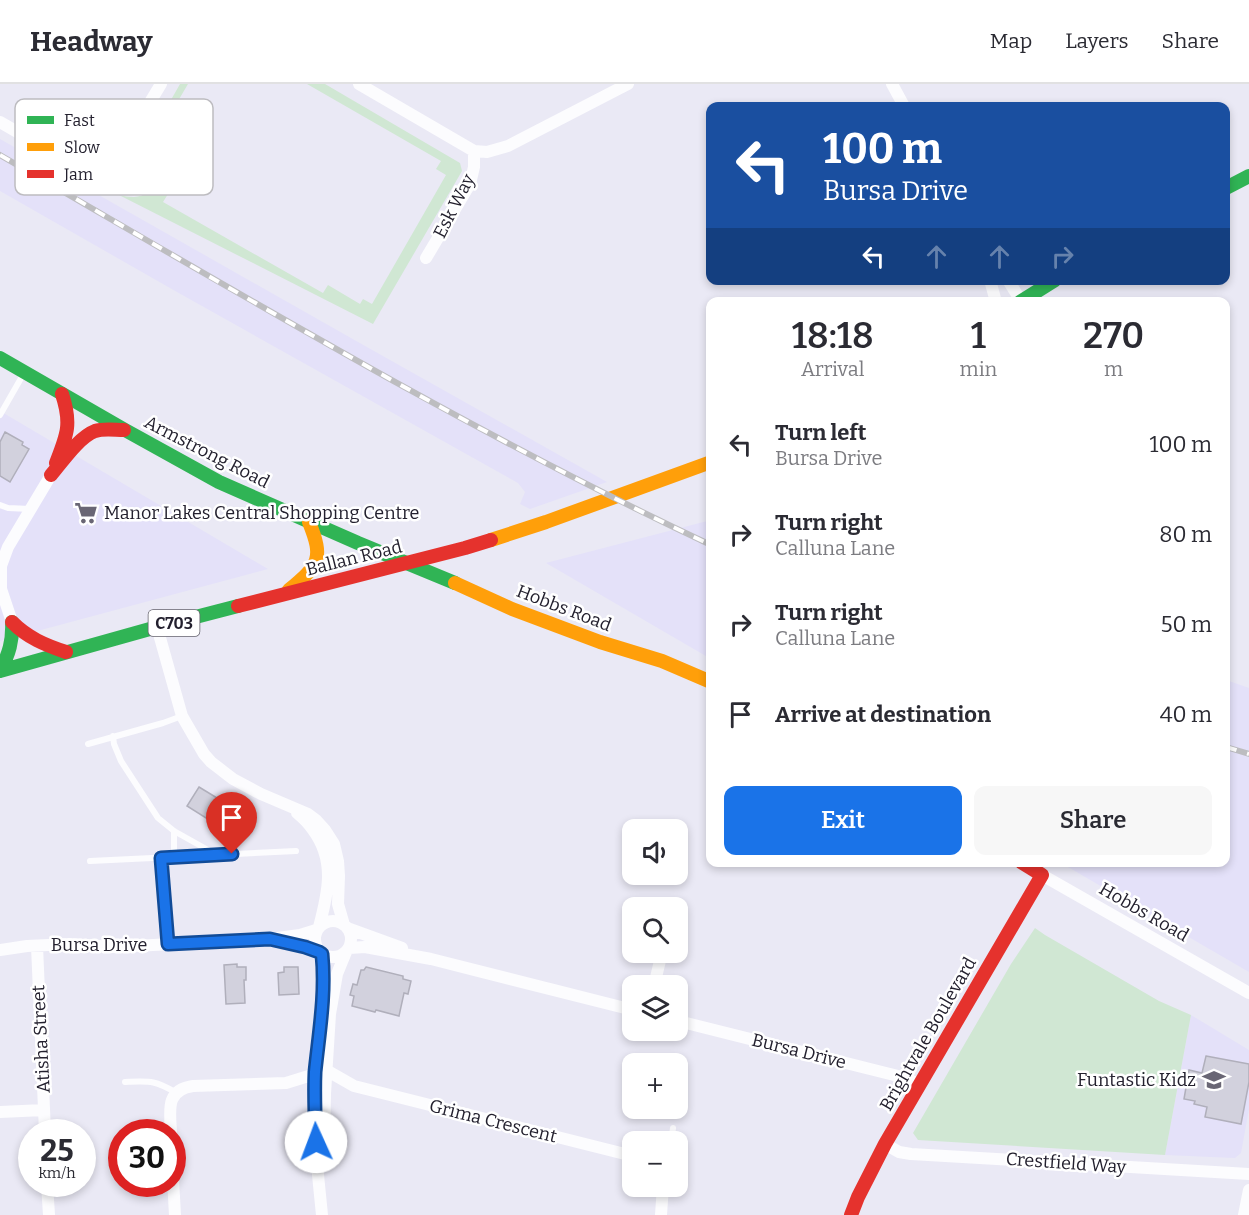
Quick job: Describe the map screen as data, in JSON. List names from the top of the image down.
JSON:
{
  "streets": {
    "street": [
      "Esk Way",
      "Armstrong Road",
      "Ballan Road",
      "Hobbs Road",
      "C703",
      "Bursa Drive",
      "Brightvale Boulevard",
      "Atisha Street",
      "Grima Crescent",
      "Crestfield Way"
    ]
  },
  "crossings": [
    ["Armstrong Road", "Ballan Road"],
    ["Armstrong Road", "Hobbs Road"],
    ["Ballan Road", "Hobbs Road"],
    ["Hobbs Road", "Brightvale Boulevard"],
    ["Bursa Drive", "Brightvale Boulevard"],
    ["Bursa Drive", "Atisha Street"],
    ["Brightvale Boulevard", "Crestfield Way"]
  ],
  "places": {
    "supermarket": ["Manor Lakes Central Shopping Centre"],
    "school or university": ["Funtastic Kidz"]
  },
  "legend": ["Fast", "Slow", "Jam"],
  "page": {
    "header": "Headway",
    "nav": ["Map", "Layers", "Share"],
    "turn": ["100 m", "Bursa Drive"],
    "eta": [
      "18:18",
      "Arrival",
      "1",
      "min",
      "270",
      "m"
    ],
    "list": [
      {
        "name": "Turn left",
        "note": "Bursa Drive",
        "value": "100 m"
      },
      {
        "name": "Turn right",
        "note": "Calluna Lane",
        "value": "80 m"
      },
      {
        "name": "Turn right",
        "note": "Calluna Lane",
        "value": "50 m"
      },
      {
        "name": "Arrive at destination",
        "value": "40 m"
      }
    ],
    "buttons": ["Exit", "Share"],
    "map_buttons": ["+", "−"],
    "speed": "25 km/h",
    "limit": "30"
  }
}
